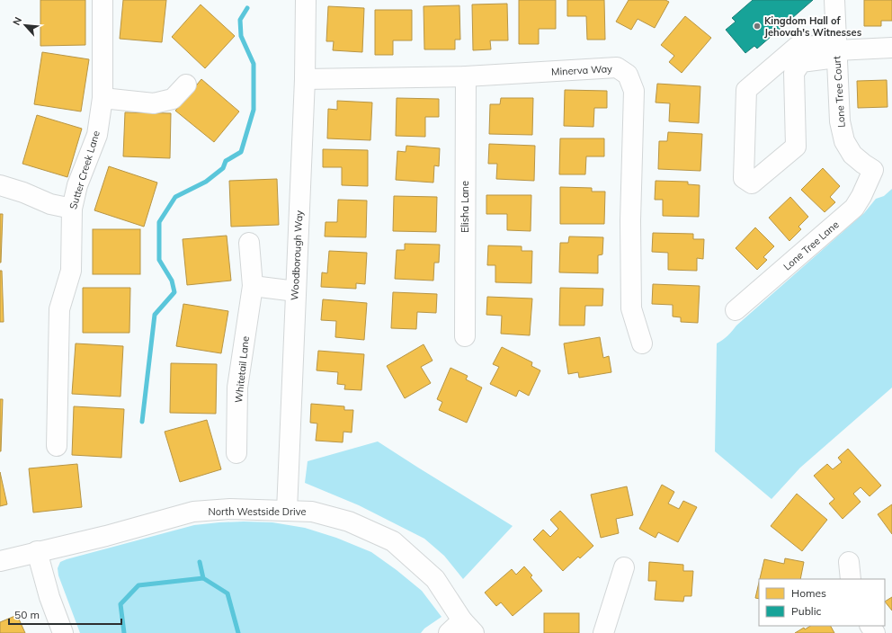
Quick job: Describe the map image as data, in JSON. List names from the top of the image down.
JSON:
{
  "streets": {
    "street": [
      "Minerva Way",
      "Lone Tree Court",
      "Sutter Creek Lane",
      "Elisha Lane",
      "Lone Tree Lane",
      "Woodborough Way",
      "Whitetail Lane",
      "North Westside Drive"
    ]
  },
  "crossings": [
    ["Minerva Way", "Elisha Lane"],
    ["Minerva Way", "Woodborough Way"],
    ["Lone Tree Court", "Lone Tree Lane"],
    ["Woodborough Way", "North Westside Drive"]
  ],
  "places": ["Kingdom Hall of Jehovah's Witnesses"],
  "legend": ["Homes", "Public"],
  "scale_bar": "50 m",
  "north": "top left"
}
